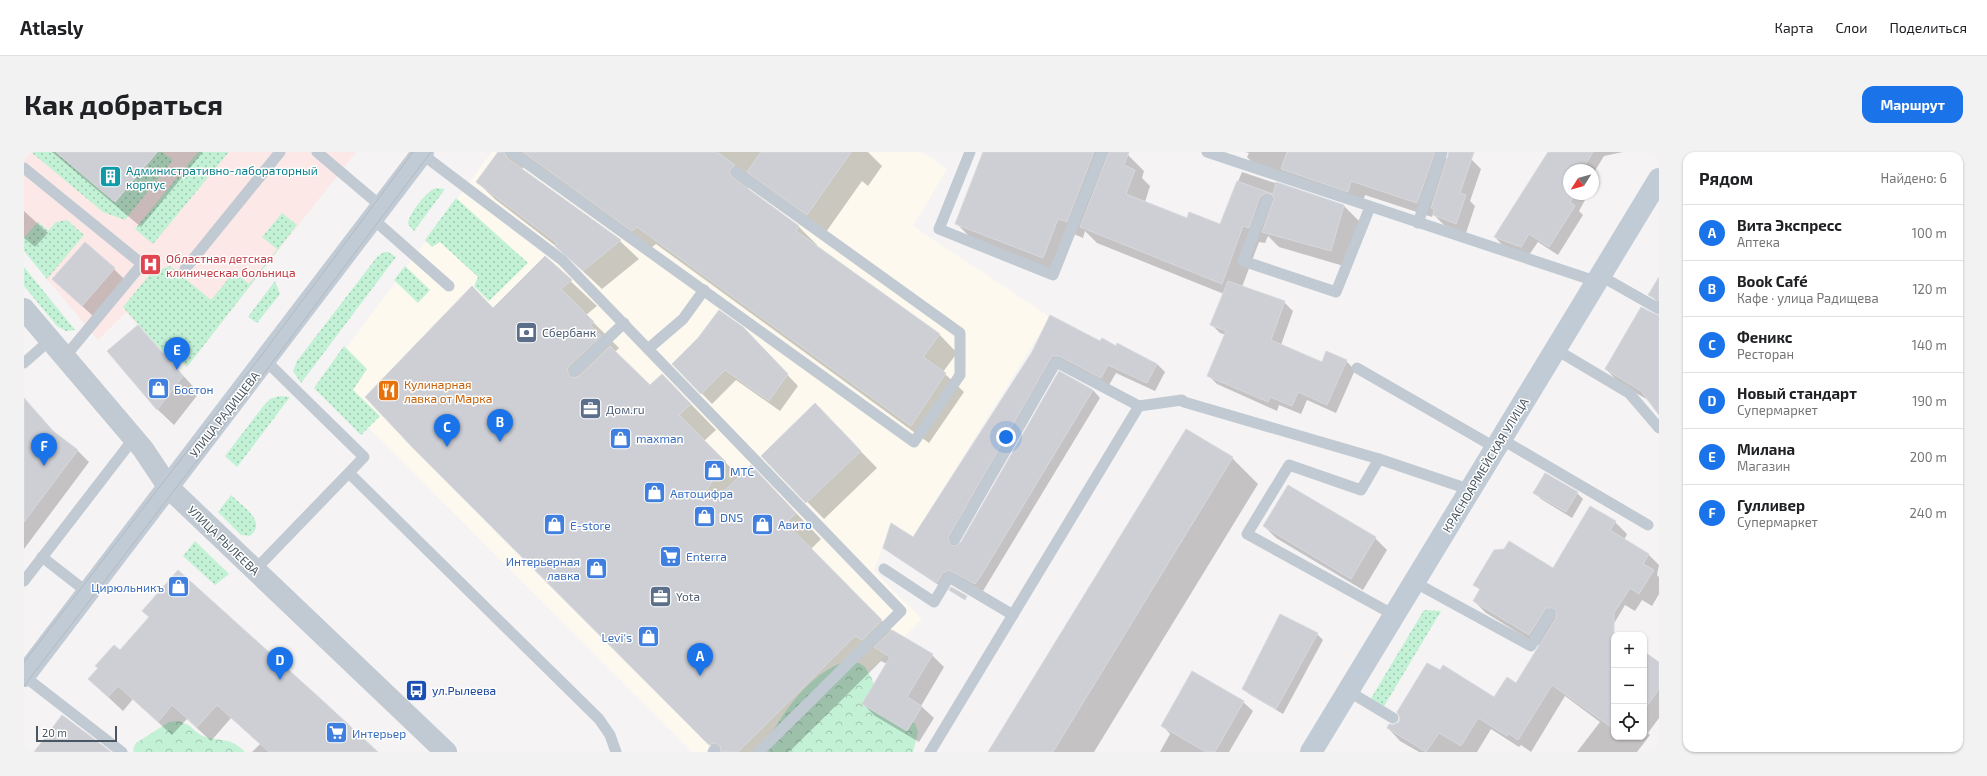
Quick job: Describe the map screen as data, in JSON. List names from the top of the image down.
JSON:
{
  "streets": {
    "main road": ["УЛИЦА РАДИЩЕВА", "КРАСНОАРМЕЙСКАЯ УЛИЦА"],
    "street": ["УЛИЦА РЫЛЕЕВА"]
  },
  "crossings": [
    ["УЛИЦА РАДИЩЕВА", "УЛИЦА РЫЛЕЕВА"]
  ],
  "places": {
    "building": ["Административно-лабораторный корпус"],
    "hospital": ["Областная детская клиническая больница"],
    "bank": ["Сбербанк"],
    "shop": [
      "Бостон",
      "maxman",
      "МТС",
      "Автоцифра",
      "DNS",
      "Авито",
      "E-store",
      "Интерьерная лавка",
      "Цирюльникъ",
      "Levi's"
    ],
    "restaurant": ["Кулинарная лавка от Марка"],
    "office": ["Дом.ru", "Yota"],
    "supermarket": ["Enterra", "Интерьер"],
    "bus stop": ["ул.Рылеева"]
  },
  "scale_bar": "20 m",
  "north": "bottom left",
  "page": {
    "header": "Atlasly",
    "nav": ["Карта", "Слои", "Поделиться"],
    "buttons": "Маршрут",
    "title": "Как добраться",
    "heading": ["Рядом", "Найдено: 6"],
    "list": [
      {
        "mark": "A",
        "name": "Вита Экспресс",
        "note": "Аптека",
        "value": "100 m"
      },
      {
        "mark": "B",
        "name": "Book Café",
        "note": "Кафе · улица Радищева",
        "value": "120 m"
      },
      {
        "mark": "C",
        "name": "Феникс",
        "note": "Ресторан",
        "value": "140 m"
      },
      {
        "mark": "D",
        "name": "Новый стандарт",
        "note": "Супермаркет",
        "value": "190 m"
      },
      {
        "mark": "E",
        "name": "Милана",
        "note": "Магазин",
        "value": "200 m"
      },
      {
        "mark": "F",
        "name": "Гулливер",
        "note": "Супермаркет",
        "value": "240 m"
      }
    ],
    "pins": [
      "E",
      "B",
      "C",
      "F",
      "A",
      "D"
    ],
    "map_buttons": ["+", "−"],
    "scale": "20 m"
  }
}
